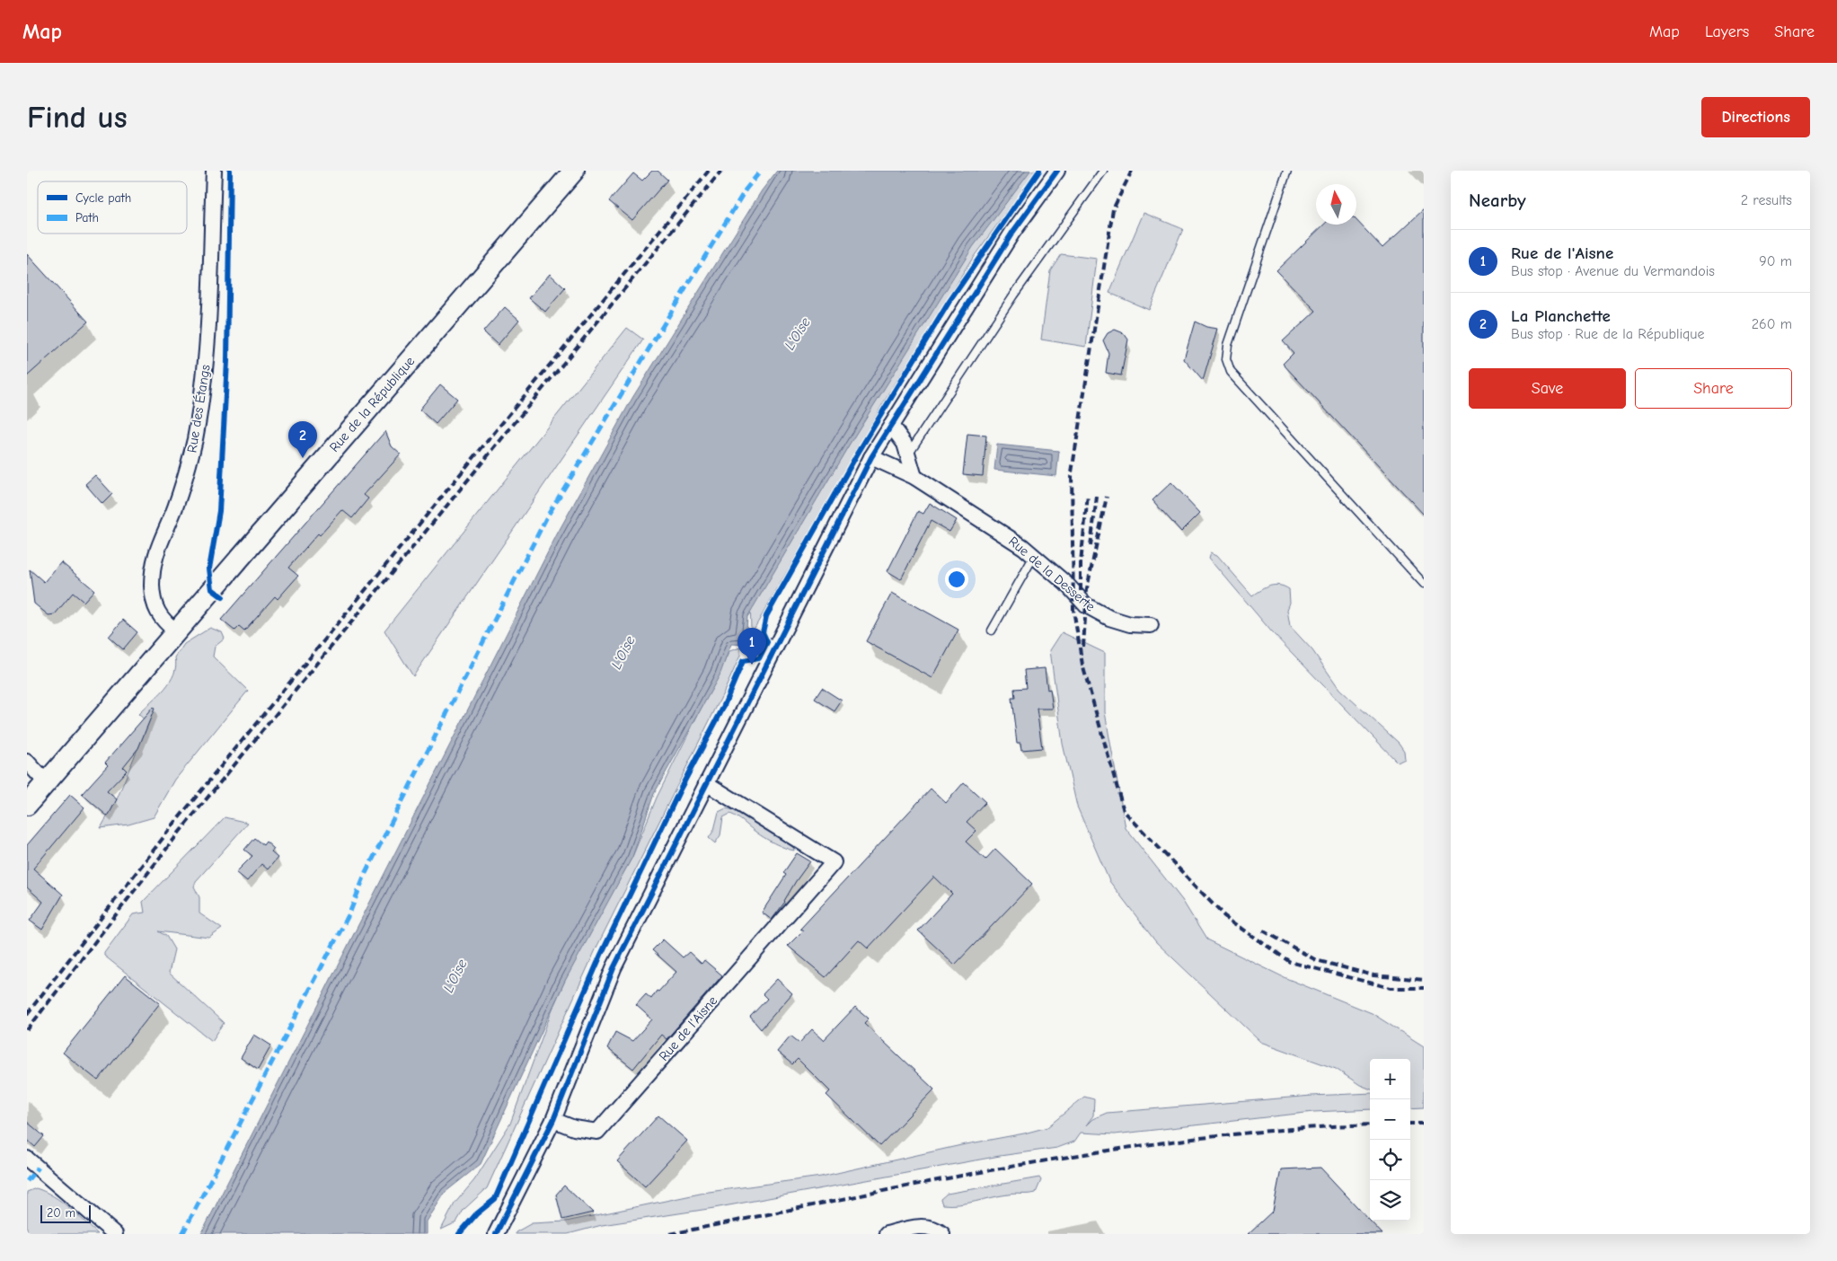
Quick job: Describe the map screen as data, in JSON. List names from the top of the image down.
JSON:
{
  "streets": {
    "main road": ["Rue de la République"],
    "street": ["Rue des Étangs", "Rue de la Desserte", "Rue de l'Aisne"]
  },
  "crossings": [
    ["Rue de la République", "Rue des Étangs"]
  ],
  "water": ["L'Oise"],
  "legend": ["Cycle path", "Path"],
  "scale_bar": "20 m",
  "north": "top",
  "page": {
    "header": "Map",
    "nav": ["Map", "Layers", "Share"],
    "buttons": [
      "Directions",
      ["Save", "Share"]
    ],
    "title": "Find us",
    "heading": ["Nearby", "2 results"],
    "list": [
      {
        "mark": "1",
        "name": "Rue de l'Aisne",
        "note": "Bus stop · Avenue du Vermandois",
        "value": "90 m"
      },
      {
        "mark": "2",
        "name": "La Planchette",
        "note": "Bus stop · Rue de la République",
        "value": "260 m"
      }
    ],
    "pins": ["2", "1"],
    "map_buttons": ["+", "−"],
    "scale": "20 m"
  }
}
